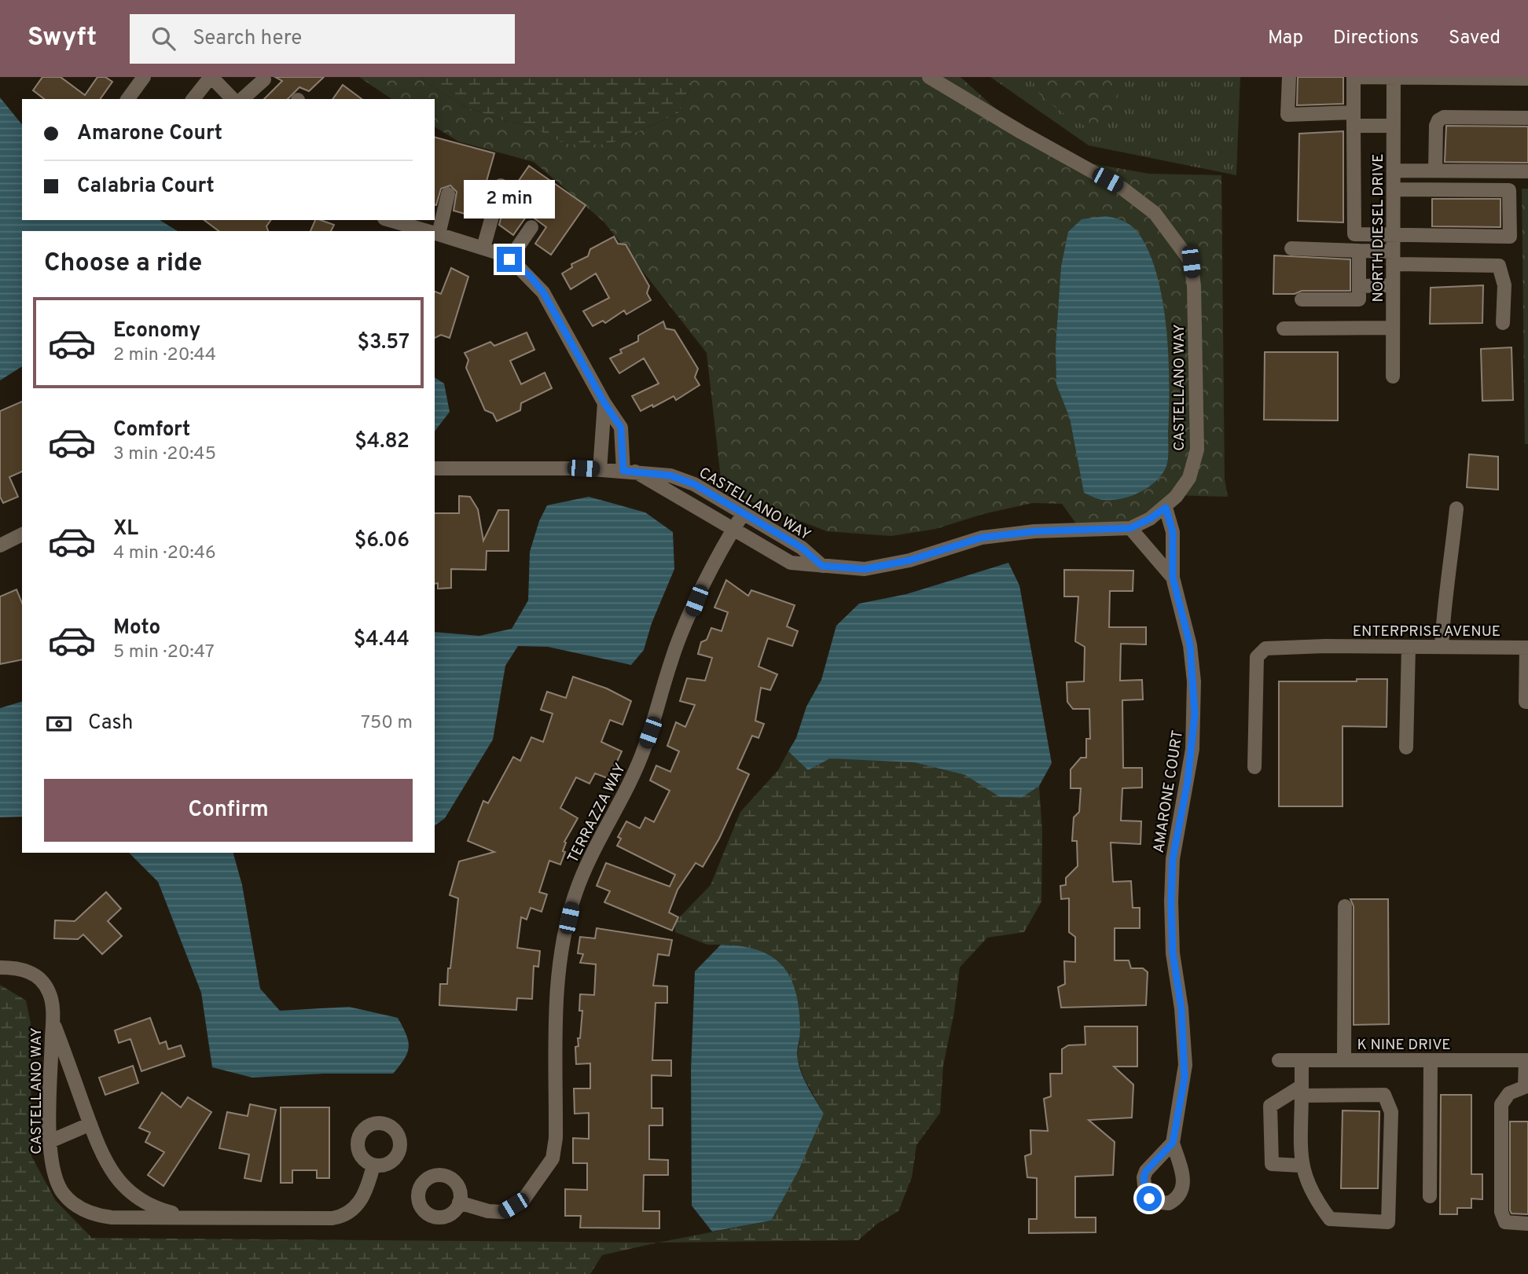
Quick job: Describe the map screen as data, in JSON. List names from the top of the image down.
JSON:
{
  "streets": {
    "street": [
      "NORTH DIESEL DRIVE",
      "CASTELLANO WAY",
      "ENTERPRISE AVENUE",
      "AMARONE COURT",
      "TERRAZZA WAY",
      "K NINE DRIVE"
    ]
  },
  "crossings": [
    ["CASTELLANO WAY", "TERRAZZA WAY"]
  ],
  "page": {
    "header": "Swyft",
    "search": "Search here",
    "nav": ["Map", "Directions", "Saved"],
    "banner": ["Amarone Court", "Calabria Court"],
    "bubble": "2 min",
    "heading": "Choose a ride",
    "list": [
      {
        "name": "Economy",
        "note": "2 min · 20:44",
        "value": "$3.57"
      },
      {
        "name": "Comfort",
        "note": "3 min · 20:45",
        "value": "$4.82"
      },
      {
        "name": "XL",
        "note": "4 min · 20:46",
        "value": "$6.06"
      },
      {
        "name": "Moto",
        "note": "5 min · 20:47",
        "value": "$4.44"
      }
    ],
    "pay": ["Cash", "750 m"],
    "buttons": "Confirm"
  }
}
